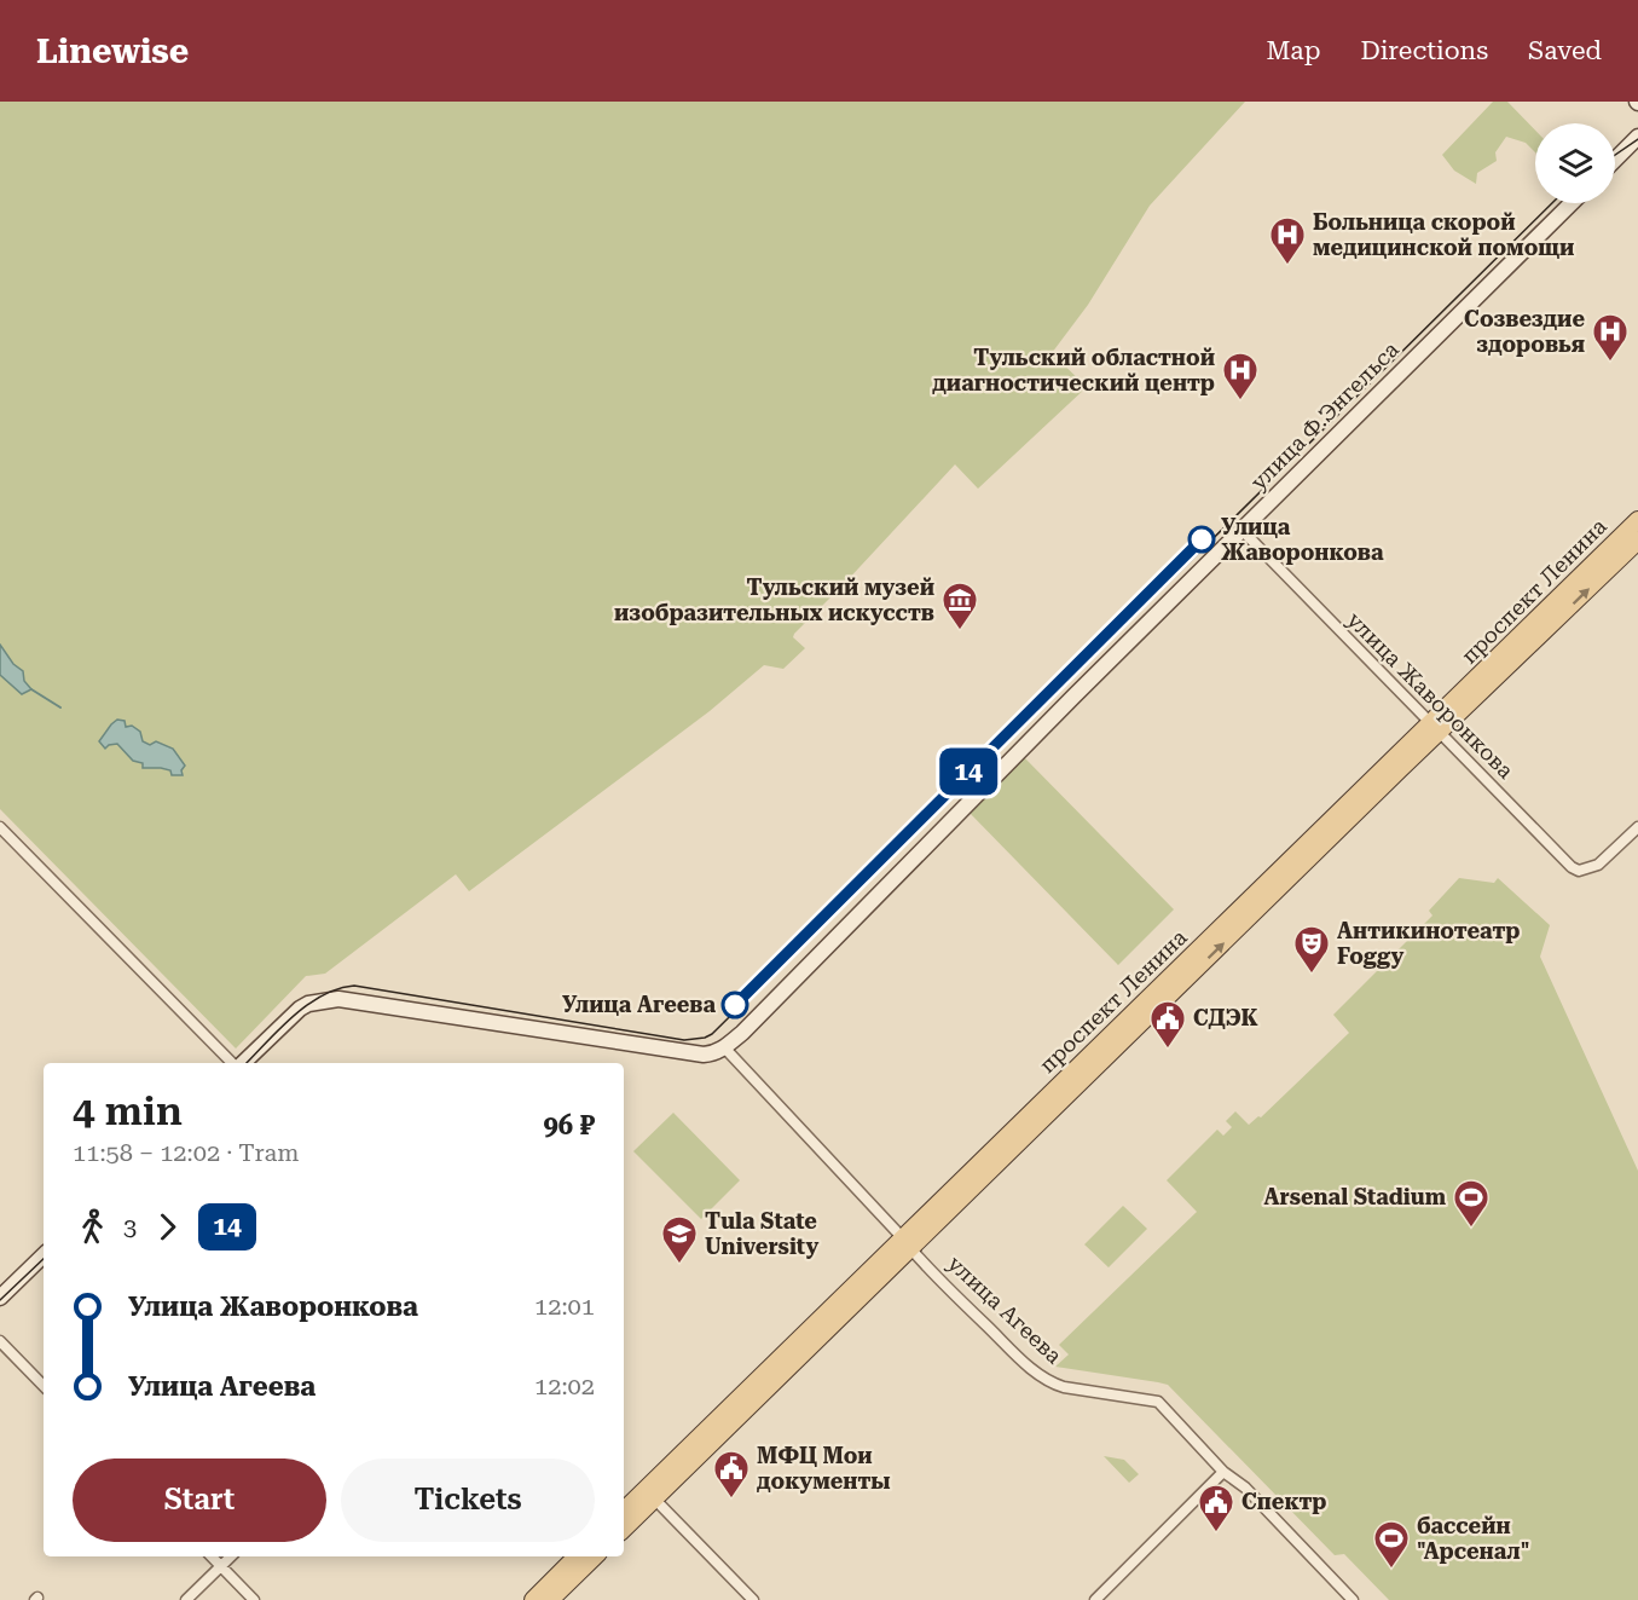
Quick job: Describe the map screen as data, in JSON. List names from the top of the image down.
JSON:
{
  "streets": {
    "main road": ["проспект Ленина"],
    "street": ["улица Ф.Энгельса", "улица Жаворонкова", "улица Агеева"]
  },
  "crossings": [
    ["улица Ф.Энгельса", "улица Жаворонкова"],
    ["улица Ф.Энгельса", "улица Агеева"],
    ["проспект Ленина", "улица Жаворонкова"],
    ["проспект Ленина", "улица Агеева"]
  ],
  "places": {
    "hospital": ["Больница скорой медицинской помощи", "Созвездие здоровья", "Тульский областной диагностический центр"],
    "other": ["Улица Жаворонкова", "Улица Агеева"],
    "museum": ["Тульский музей изобразительных искусств"],
    "theatre": ["Антикинотеатр Foggy"],
    "public building": ["СДЭК", "МФЦ Мои документы", "Спектр"],
    "sports": ["Arsenal Stadium", "бассейн \"Арсенал\""],
    "school or university": ["Tula State University"]
  },
  "lines": ["tram line 14"],
  "page": {
    "header": "Linewise",
    "nav": ["Map", "Directions", "Saved"],
    "on_map": "14",
    "heading": ["4 min", "11:58 – 12:02 · Tram", "96 ₽"],
    "legs": ["3", "14"],
    "list": [
      {
        "name": "Улица Жаворонкова",
        "value": "12:01"
      },
      {
        "name": "Улица Агеева",
        "value": "12:02"
      }
    ],
    "buttons": ["Start", "Tickets"]
  }
}
